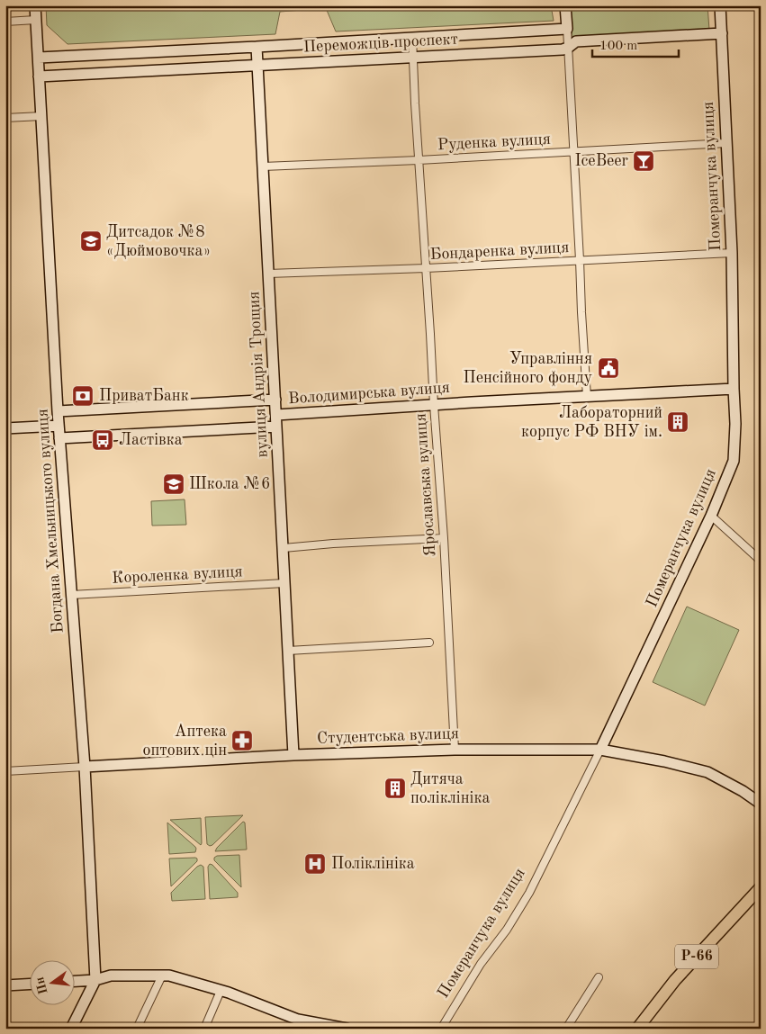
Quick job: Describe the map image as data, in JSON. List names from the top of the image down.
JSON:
{
  "streets": {
    "main road": ["Р-66"],
    "street": [
      "Переможців проспект",
      "Руденка вулиця",
      "Померанчука вулиця",
      "Бондаренка вулиця",
      "вулиця Андрія Трощия",
      "Володимирська вулиця",
      "Ярославська вулиця",
      "Богдана Хмельницького вулиця",
      "Короленка вулиця",
      "Студентська вулиця"
    ]
  },
  "crossings": [
    ["Переможців проспект", "Померанчука вулиця"],
    ["Переможців проспект", "вулиця Андрія Трощия"],
    ["Переможців проспект", "Ярославська вулиця"],
    ["Переможців проспект", "Богдана Хмельницького вулиця"],
    ["Руденка вулиця", "Померанчука вулиця"],
    ["Руденка вулиця", "вулиця Андрія Трощия"],
    ["Руденка вулиця", "Ярославська вулиця"],
    ["Померанчука вулиця", "Бондаренка вулиця"],
    ["Померанчука вулиця", "Володимирська вулиця"],
    ["Померанчука вулиця", "Студентська вулиця"],
    ["Бондаренка вулиця", "вулиця Андрія Трощия"],
    ["Бондаренка вулиця", "Ярославська вулиця"],
    ["вулиця Андрія Трощия", "Володимирська вулиця"],
    ["вулиця Андрія Трощия", "Короленка вулиця"],
    ["вулиця Андрія Трощия", "Студентська вулиця"],
    ["Володимирська вулиця", "Ярославська вулиця"],
    ["Володимирська вулиця", "Богдана Хмельницького вулиця"],
    ["Ярославська вулиця", "Студентська вулиця"],
    ["Богдана Хмельницького вулиця", "Короленка вулиця"],
    ["Богдана Хмельницького вулиця", "Студентська вулиця"]
  ],
  "places": {
    "bar": ["IceBeer"],
    "school or university": ["Дитсадок №8 «Дюймовочка»", "Школа №6"],
    "public building": ["Управління Пенсійного фонду"],
    "bank": ["ПриватБанк"],
    "building": ["Лабораторний корпус РФ ВНУ ім.", "Дитяча поліклініка"],
    "bus stop": ["Ластівка"],
    "pharmacy": ["Аптека оптових цін"],
    "hospital": ["Поліклініка"]
  },
  "scale_bar": "100 m",
  "north": "left"
}
